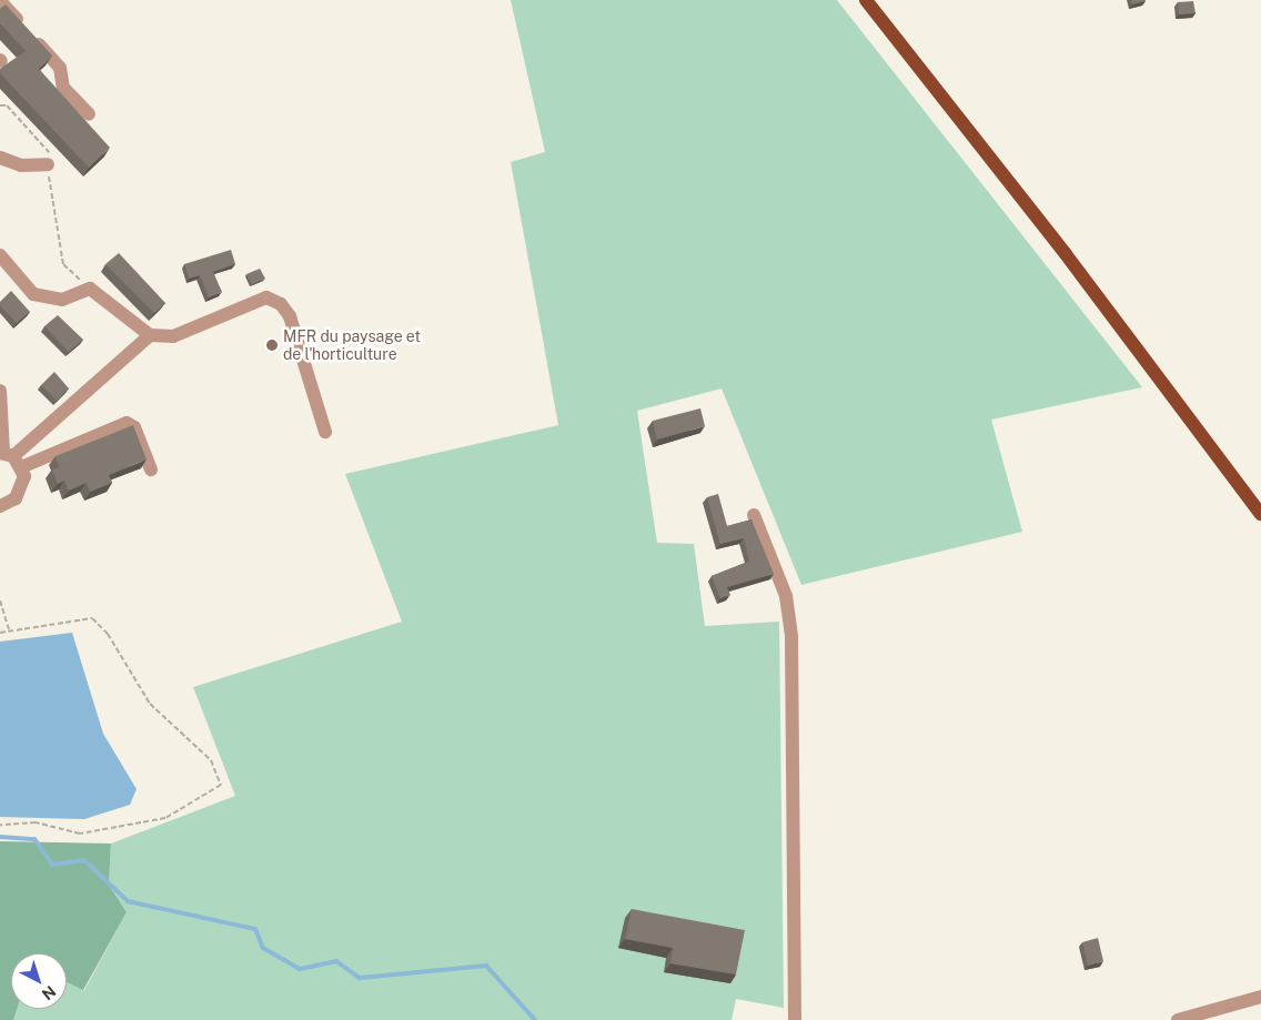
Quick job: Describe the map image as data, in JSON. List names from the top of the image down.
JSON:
{
  "places": ["MFR du paysage et de l'horticulture"],
  "north": "bottom right"
}
